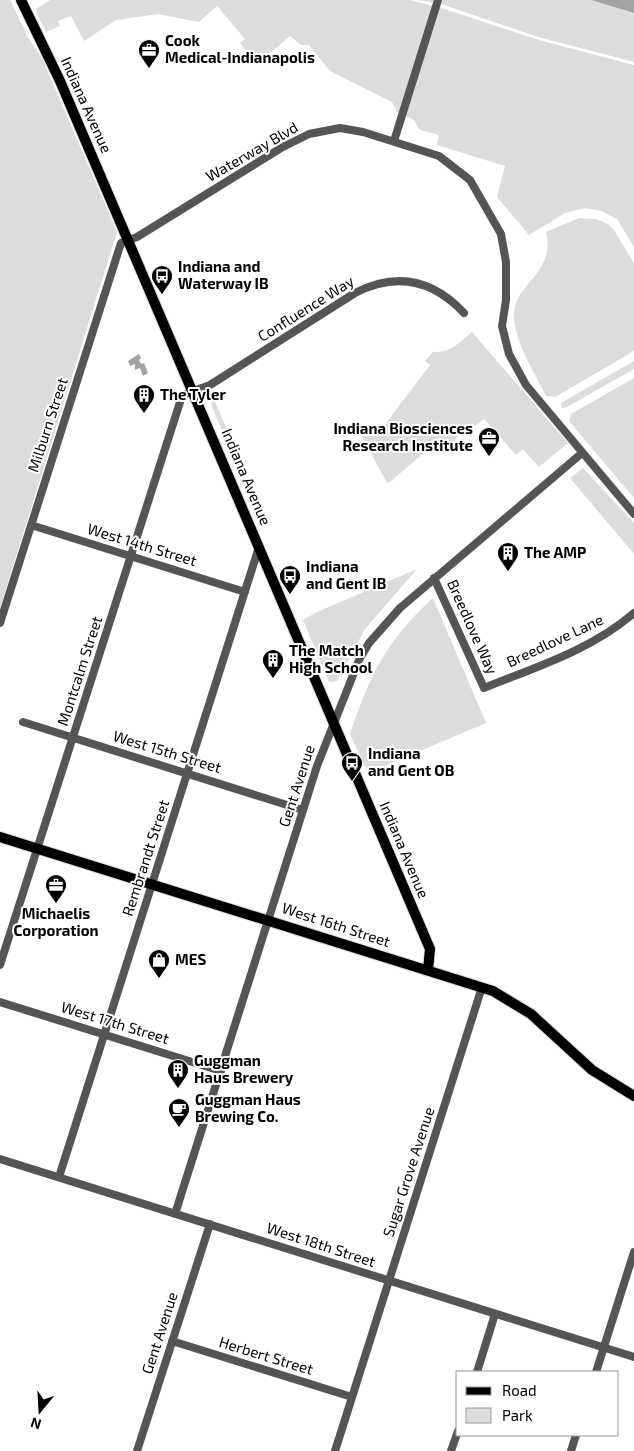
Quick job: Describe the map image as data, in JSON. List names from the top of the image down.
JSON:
{
  "streets": {
    "main road": ["Indiana Avenue", "West 16th Street"],
    "street": [
      "Waterway Blvd",
      "Confluence Way",
      "Milburn Street",
      "West 14th Street",
      "Breedlove Way",
      "Breedlove Lane",
      "Montcalm Street",
      "West 15th Street",
      "Gent Avenue",
      "Rembrandt Street",
      "West 17th Street",
      "Sugar Grove Avenue",
      "West 18th Street",
      "Herbert Street"
    ]
  },
  "crossings": [
    ["Indiana Avenue", "Waterway Blvd"],
    ["Indiana Avenue", "Confluence Way"],
    ["Indiana Avenue", "Milburn Street"],
    ["Indiana Avenue", "Montcalm Street"],
    ["Indiana Avenue", "Gent Avenue"],
    ["Indiana Avenue", "Rembrandt Street"],
    ["Indiana Avenue", "West 16th Street"],
    ["Waterway Blvd", "Milburn Street"],
    ["Waterway Blvd", "Gent Avenue"],
    ["Confluence Way", "Montcalm Street"],
    ["Milburn Street", "West 14th Street"],
    ["West 14th Street", "Montcalm Street"],
    ["West 14th Street", "Rembrandt Street"],
    ["Breedlove Way", "Breedlove Lane"],
    ["Breedlove Way", "Gent Avenue"],
    ["Montcalm Street", "West 15th Street"],
    ["Montcalm Street", "West 16th Street"],
    ["West 15th Street", "Gent Avenue"],
    ["West 15th Street", "Rembrandt Street"],
    ["Gent Avenue", "West 16th Street"],
    ["Gent Avenue", "West 17th Street"],
    ["Gent Avenue", "West 18th Street"],
    ["Gent Avenue", "Herbert Street"],
    ["Rembrandt Street", "West 16th Street"],
    ["Rembrandt Street", "West 17th Street"],
    ["Rembrandt Street", "West 18th Street"],
    ["West 16th Street", "Sugar Grove Avenue"],
    ["Sugar Grove Avenue", "West 18th Street"],
    ["Sugar Grove Avenue", "Herbert Street"]
  ],
  "places": {
    "office": ["Cook Medical-Indianapolis", "Indiana Biosciences Research Institute", "Michaelis Corporation"],
    "bus stop": ["Indiana and Waterway IB", "Indiana and Gent IB", "Indiana and Gent OB"],
    "building": [
      "The Tyler",
      "The AMP",
      "The Match High School",
      "Guggman Haus Brewery"
    ],
    "shop": ["MES"],
    "cafe": ["Guggman Haus Brewing Co."]
  },
  "legend": ["Road", "Park"],
  "north": "bottom"
}
